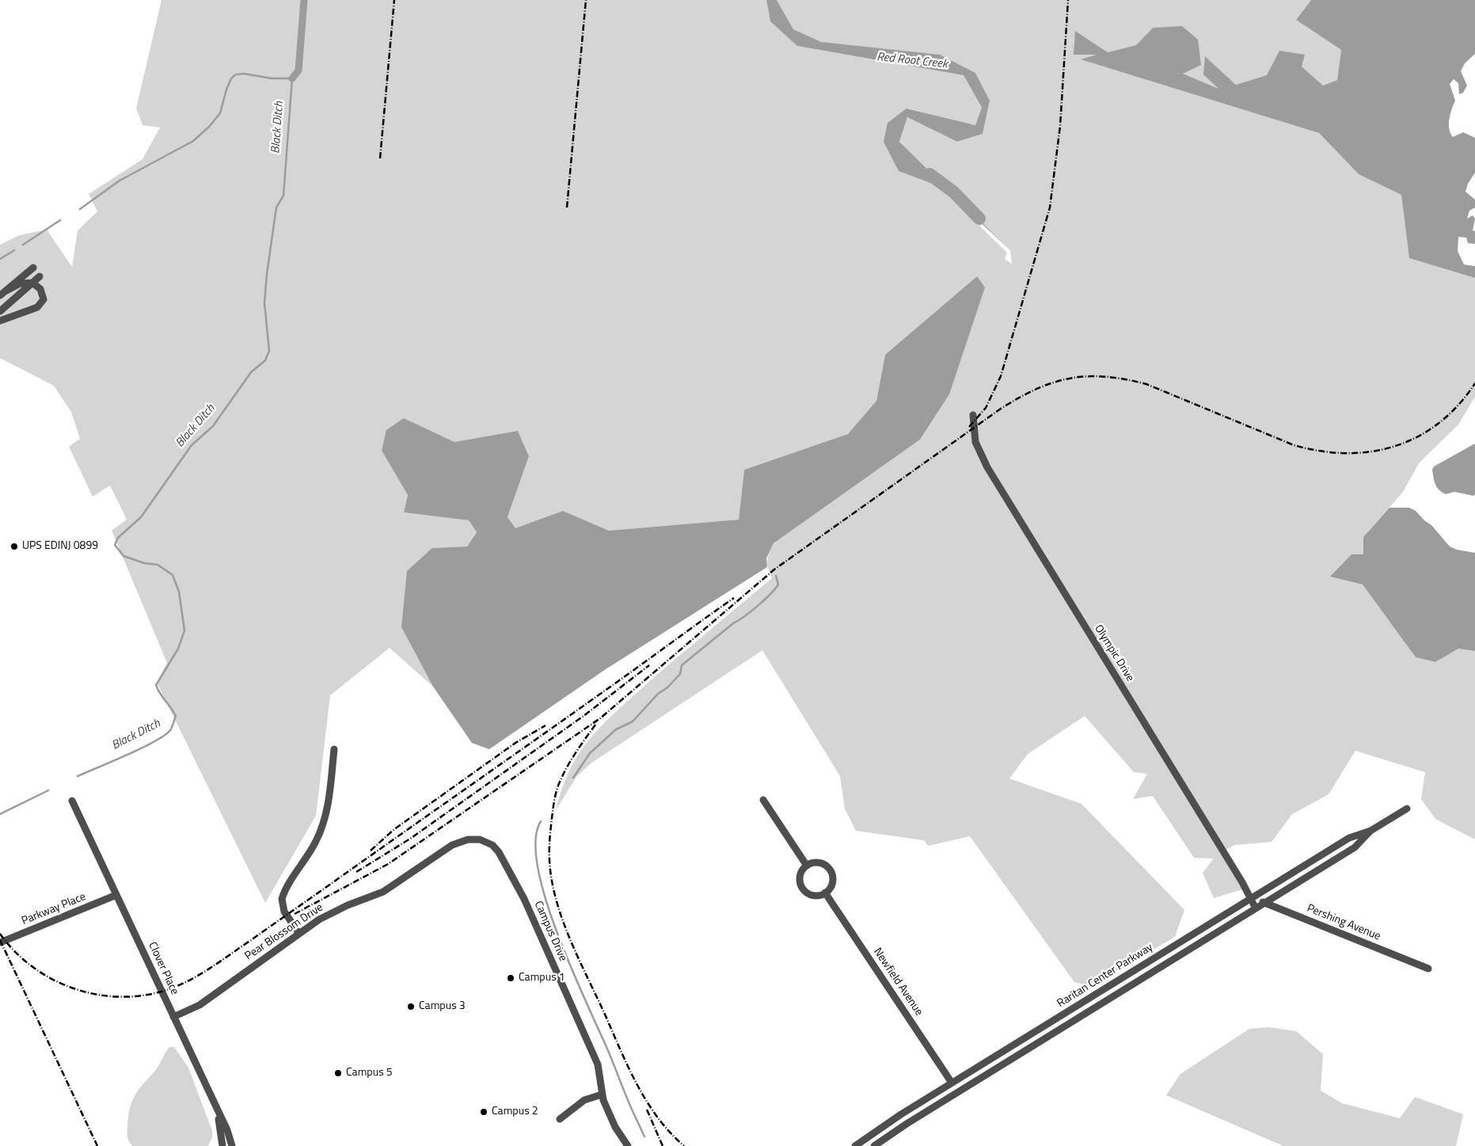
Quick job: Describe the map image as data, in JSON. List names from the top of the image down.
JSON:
{
  "streets": {
    "street": [
      "Olympic Drive",
      "Parkway Place",
      "Pershing Avenue",
      "Campus Drive",
      "Pear Blossom Drive",
      "Clover Place",
      "Raritan Center Parkway",
      "Newfield Avenue"
    ]
  },
  "crossings": [
    ["Olympic Drive", "Pershing Avenue"],
    ["Olympic Drive", "Raritan Center Parkway"],
    ["Parkway Place", "Clover Place"],
    ["Pershing Avenue", "Raritan Center Parkway"],
    ["Campus Drive", "Pear Blossom Drive"],
    ["Pear Blossom Drive", "Clover Place"],
    ["Raritan Center Parkway", "Newfield Avenue"]
  ],
  "water": ["Red Root Creek", "Black Ditch"],
  "places": [
    "UPS EDINJ 0899",
    "Campus 1",
    "Campus 3",
    "Campus 5",
    "Campus 2"
  ]
}
